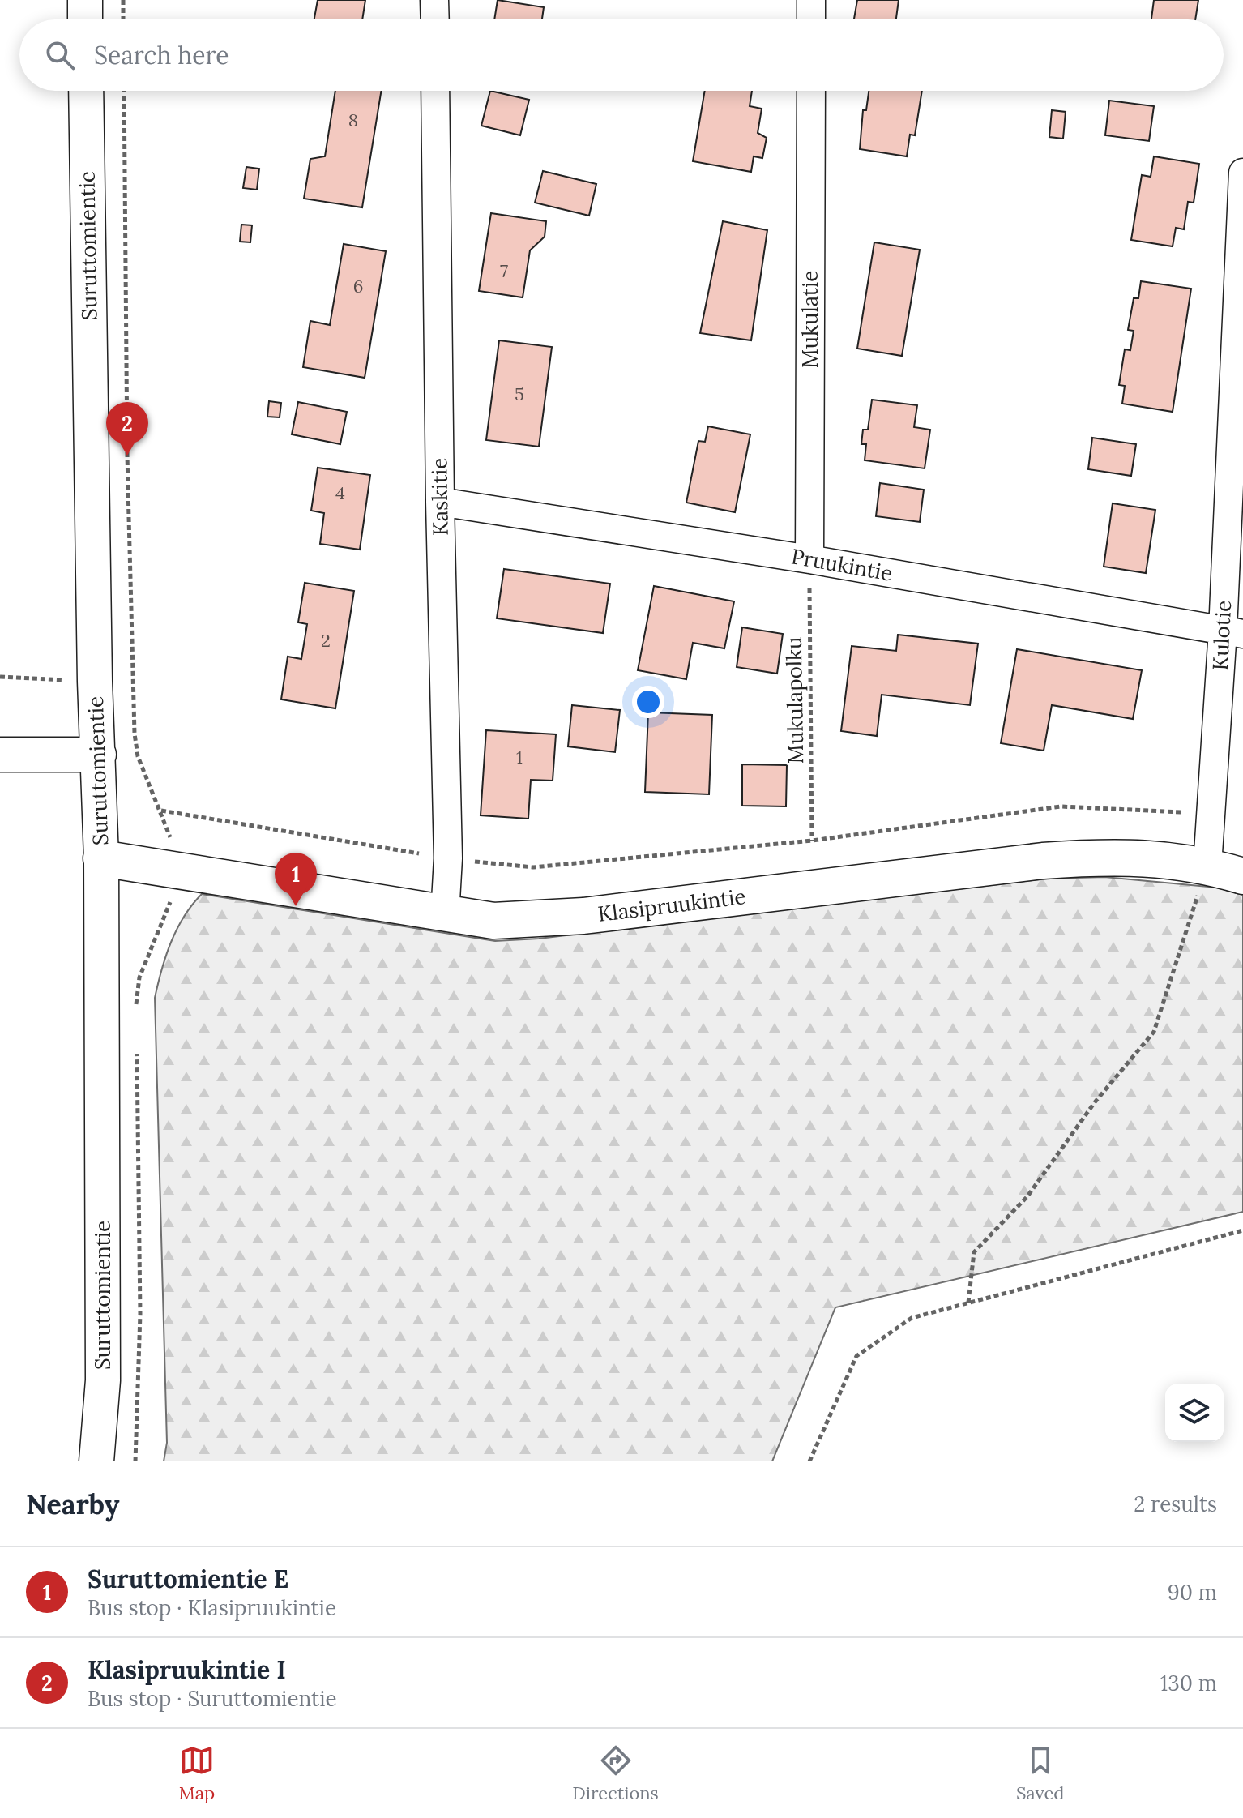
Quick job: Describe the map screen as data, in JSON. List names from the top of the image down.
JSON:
{
  "streets": {
    "main road": ["Klasipruukintie"],
    "street": [
      "Suruttomientie",
      "Mukulatie",
      "Kaskitie",
      "Pruukintie",
      "Kulotie"
    ],
    "path": ["Mukulapolku"]
  },
  "crossings": [
    ["Suruttomientie", "Klasipruukintie"],
    ["Mukulatie", "Pruukintie"],
    ["Mukulatie", "Mukulapolku"],
    ["Kaskitie", "Pruukintie"],
    ["Kaskitie", "Klasipruukintie"],
    ["Pruukintie", "Kulotie"],
    ["Pruukintie", "Mukulapolku"],
    ["Kulotie", "Klasipruukintie"]
  ],
  "house_numbers": [
    "8",
    "7",
    "6",
    "5",
    "4",
    "2",
    "1"
  ],
  "page": {
    "search": "Search here",
    "pins": ["2", "1"],
    "heading": ["Nearby", "2 results"],
    "list": [
      {
        "mark": "1",
        "name": "Suruttomientie E",
        "note": "Bus stop · Klasipruukintie",
        "value": "90 m"
      },
      {
        "mark": "2",
        "name": "Klasipruukintie I",
        "note": "Bus stop · Suruttomientie",
        "value": "130 m"
      }
    ],
    "nav": ["Map", "Directions", "Saved"]
  }
}
